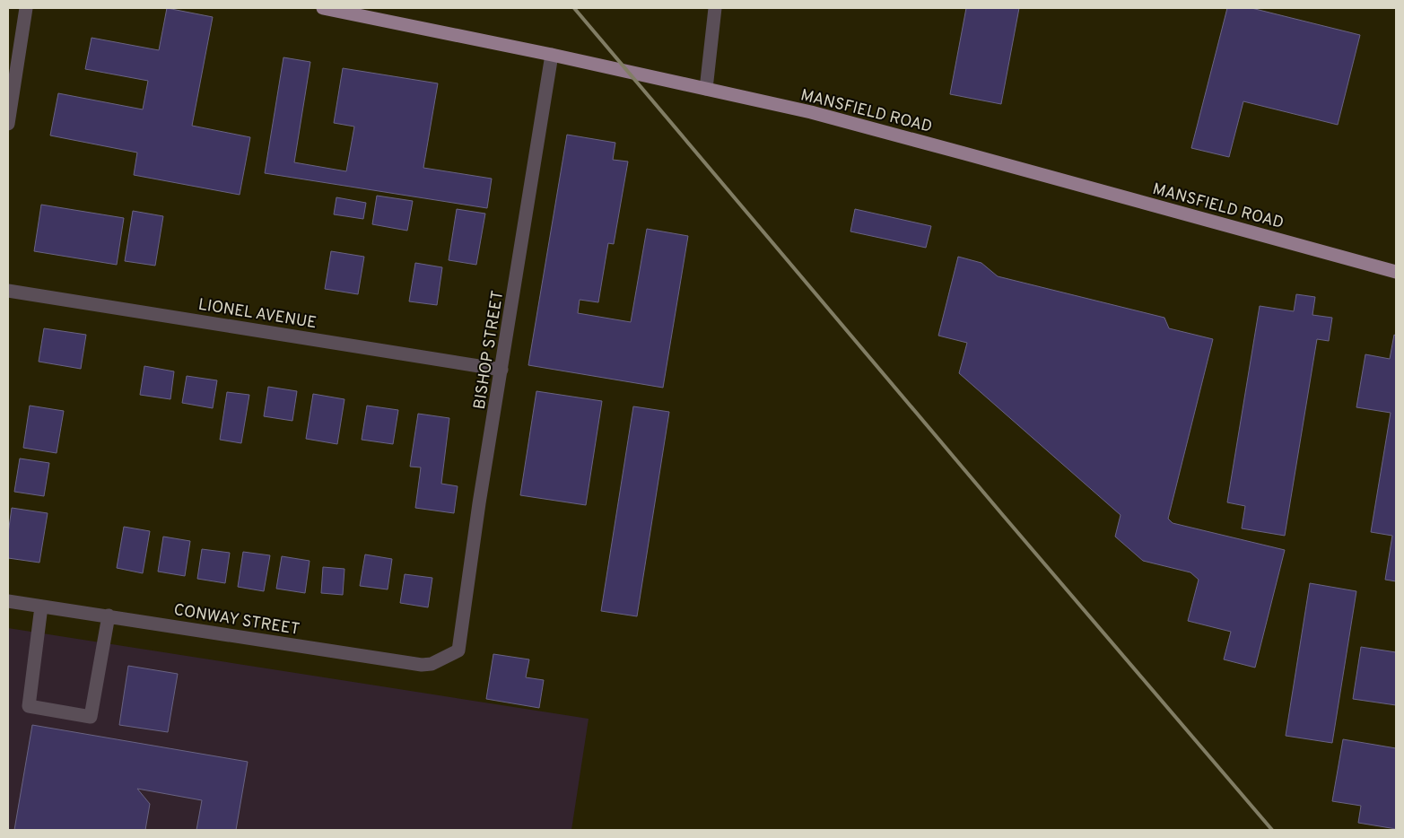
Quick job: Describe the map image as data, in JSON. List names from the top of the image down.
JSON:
{
  "streets": {
    "main road": ["MANSFIELD ROAD"],
    "street": ["LIONEL AVENUE", "BISHOP STREET", "CONWAY STREET"]
  },
  "crossings": [
    ["MANSFIELD ROAD", "BISHOP STREET"],
    ["LIONEL AVENUE", "BISHOP STREET"],
    ["BISHOP STREET", "CONWAY STREET"]
  ]
}
